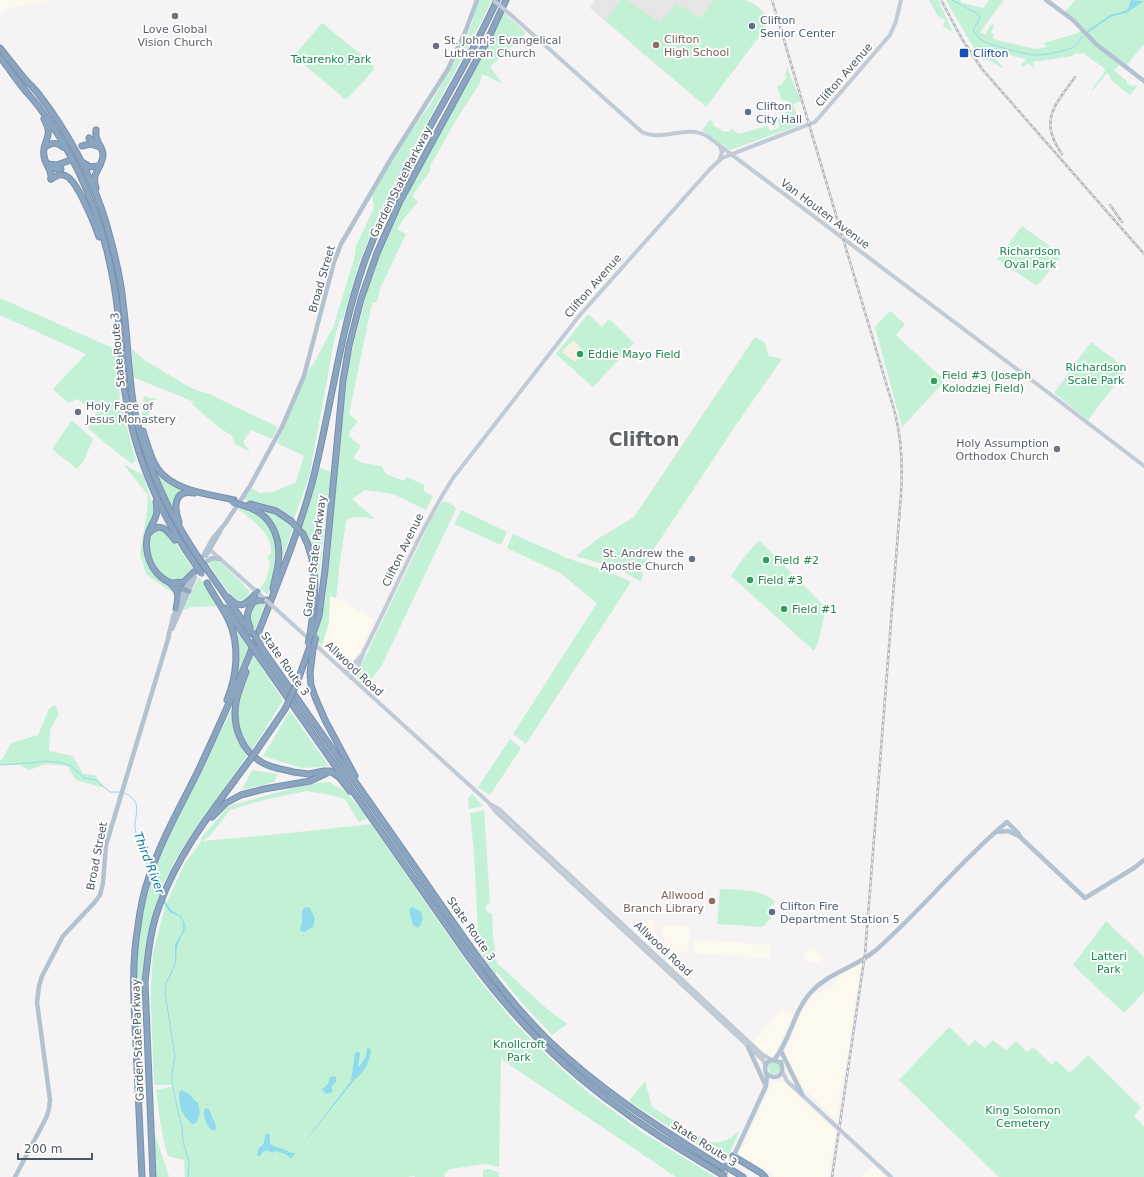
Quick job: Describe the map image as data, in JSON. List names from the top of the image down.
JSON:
{
  "streets": {
    "highway": ["Garden State Parkway", "State Route 3"],
    "main road": [
      "Clifton Avenue",
      "Van Houten Avenue",
      "Broad Street",
      "Allwood Road"
    ]
  },
  "crossings": [
    ["Clifton Avenue", "Van Houten Avenue"],
    ["Clifton Avenue", "Allwood Road"],
    ["Broad Street", "State Route 3"],
    ["Broad Street", "Allwood Road"]
  ],
  "districts": ["Clifton"],
  "water": ["Third River"],
  "parks": [
    "Tatarenko Park",
    "Richardson Oval Park",
    "Richardson Scale Park",
    "Latteri Park",
    "Knollcroft Park",
    "King Solomon Cemetery"
  ],
  "places": {
    "other": [
      "Love Global Vision Church",
      "Clifton Senior Center",
      "Clifton High School",
      "St. John's Evangelical Lutheran Church",
      "Clifton City Hall",
      "Eddie Mayo Field",
      "Field #3 (Joseph Kolodziej Field)",
      "Holy Face of Jesus Monastery",
      "Holy Assumption Orthodox Church",
      "St. Andrew the Apostle Church",
      "Field #2",
      "Field #3",
      "Field #1",
      "Allwood Branch Library",
      "Clifton Fire Department Station 5"
    ],
    "transit": ["Clifton"]
  },
  "scale_bar": "200 m"
}
